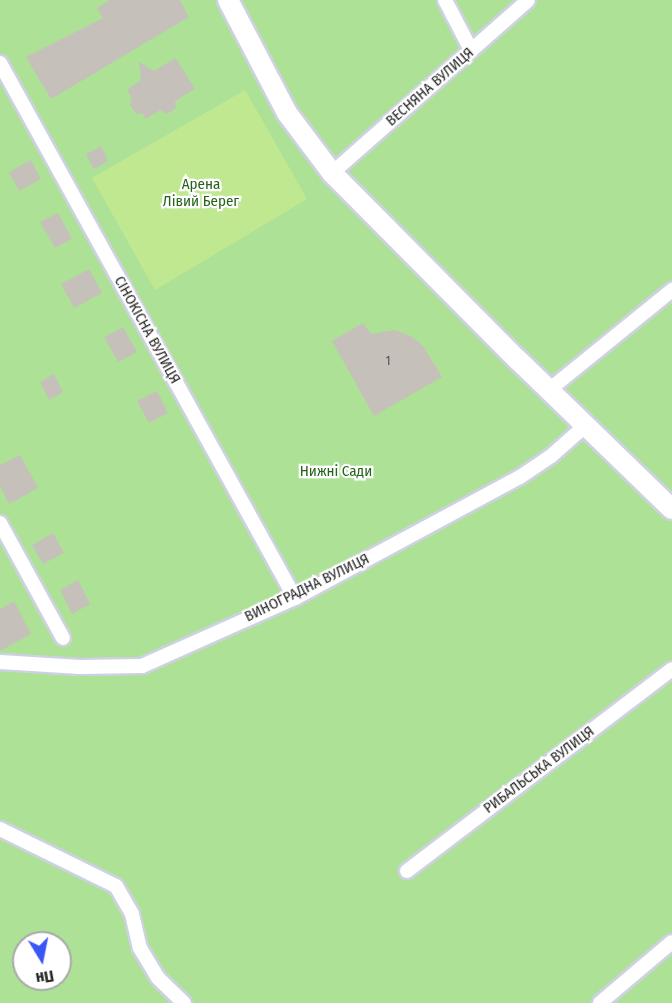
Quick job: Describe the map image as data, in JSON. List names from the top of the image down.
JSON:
{
  "streets": {
    "street": [
      "ВЕСНЯНА ВУЛИЦЯ",
      "СІНОКІСНА ВУЛИЦЯ",
      "ВИНОГРАДНА ВУЛИЦЯ",
      "РИБАЛЬСЬКА ВУЛИЦЯ"
    ]
  },
  "crossings": [
    ["СІНОКІСНА ВУЛИЦЯ", "ВИНОГРАДНА ВУЛИЦЯ"]
  ],
  "parks": ["Арена Лівий Берег", "Нижні Сади"],
  "house_numbers": ["1"],
  "north": "bottom"
}
